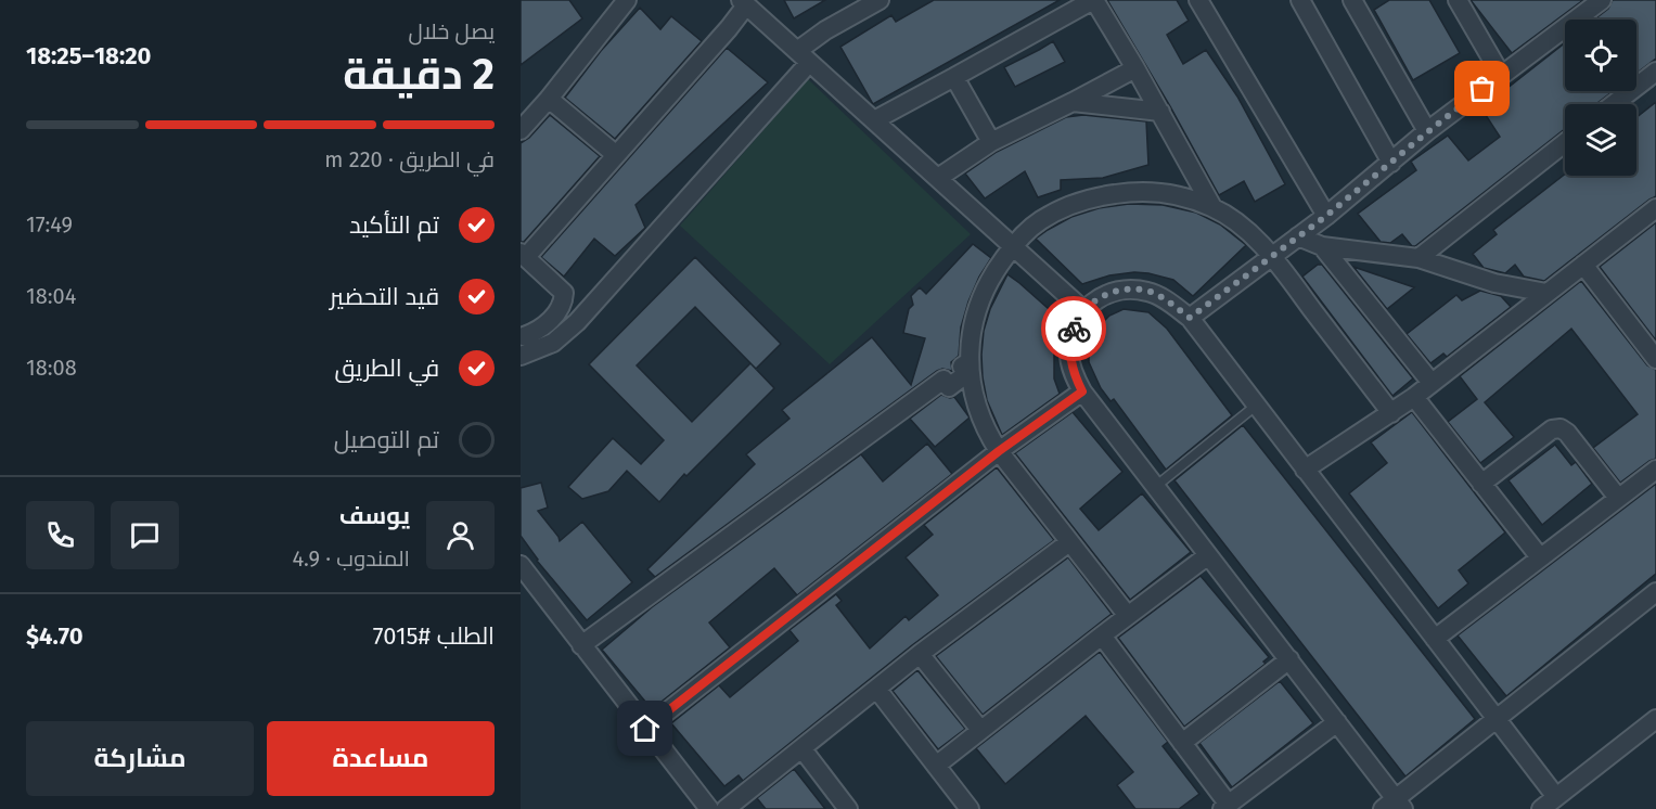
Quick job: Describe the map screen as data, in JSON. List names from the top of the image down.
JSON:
{
  "page": {
    "heading": ["2 دقيقة", "يصل خلال", "18:20–18:25"],
    "panel": [
      "يوسف",
      "المندوب · 4.9",
      "الطلب #7015",
      "$4.70"
    ],
    "bar": "في الطريق · 220 m",
    "list": [
      ["تم التأكيد", "17:49"],
      ["قيد التحضير", "18:04"],
      ["في الطريق", "18:08"],
      "تم التوصيل"
    ],
    "buttons": ["مساعدة", "مشاركة"]
  }
}
